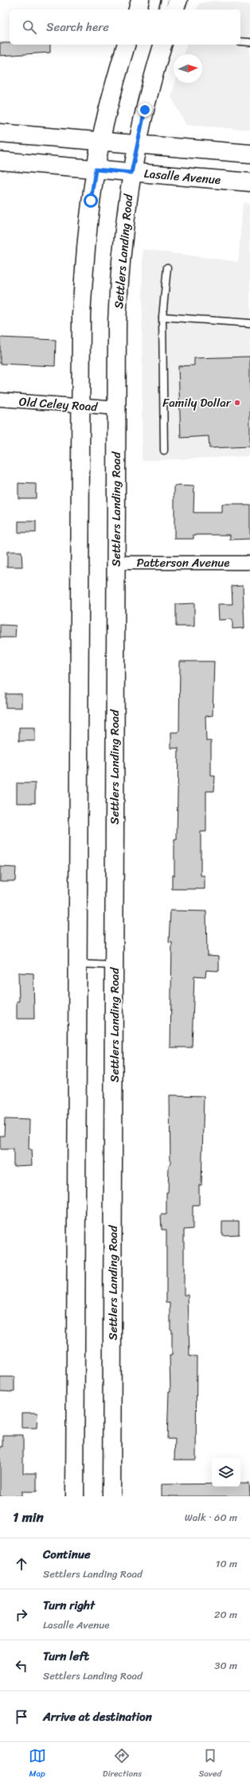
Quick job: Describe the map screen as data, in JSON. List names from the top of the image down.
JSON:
{
  "streets": {
    "main road": ["Lasalle Avenue", "Settlers Landing Road"],
    "street": ["Old Celey Road", "Patterson Avenue"]
  },
  "crossings": [
    ["Lasalle Avenue", "Settlers Landing Road"],
    ["Settlers Landing Road", "Old Celey Road"],
    ["Settlers Landing Road", "Patterson Avenue"]
  ],
  "places": ["Family Dollar"],
  "north": "right",
  "page": {
    "search": "Search here",
    "heading": ["1 min", "Walk · 60 m"],
    "list": [
      ["Continue", "Settlers Landing Road", "10 m"],
      ["Turn right", "Lasalle Avenue", "20 m"],
      ["Turn left", "Settlers Landing Road", "30 m"],
      "Arrive at destination"
    ],
    "nav": ["Map", "Directions", "Saved"]
  }
}
